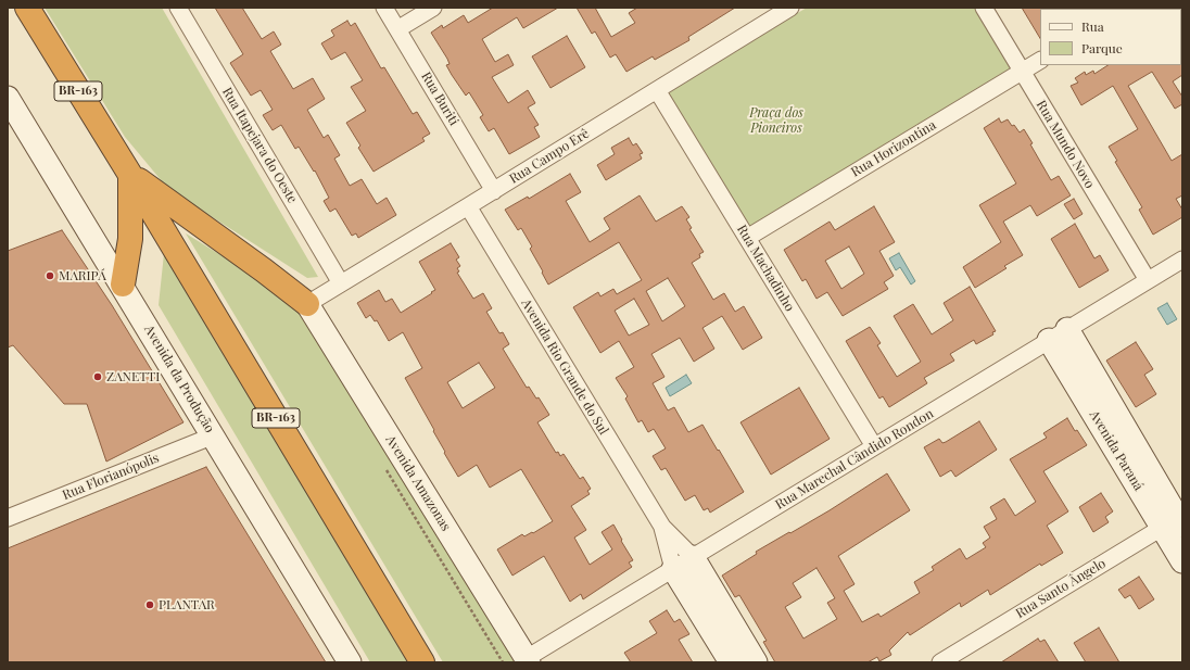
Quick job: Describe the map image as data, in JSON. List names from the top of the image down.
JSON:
{
  "streets": {
    "highway": ["BR-163"],
    "street": [
      "Rua Buriti",
      "Rua Mundo Novo",
      "Rua Itapejara do Oeste",
      "Rua Horizontina",
      "Rua Campo Erê",
      "Rua Machadinho",
      "Avenida Rio Grande do Sul",
      "Avenida da Produção",
      "Avenida Paraná",
      "Rua Marechal Cândido Rondon",
      "Rua Florianópolis",
      "Avenida Amazonas",
      "Rua Santo Ângelo"
    ]
  },
  "crossings": [
    ["Rua Buriti", "Rua Campo Erê"],
    ["Rua Mundo Novo", "Rua Horizontina"],
    ["Rua Mundo Novo", "Rua Marechal Cândido Rondon"],
    ["Rua Itapejara do Oeste", "Rua Campo Erê"],
    ["Rua Horizontina", "Rua Machadinho"],
    ["Rua Campo Erê", "Rua Machadinho"],
    ["Rua Campo Erê", "Avenida Rio Grande do Sul"],
    ["Rua Campo Erê", "Avenida Amazonas"],
    ["Rua Machadinho", "Rua Marechal Cândido Rondon"],
    ["Avenida Rio Grande do Sul", "Rua Marechal Cândido Rondon"],
    ["Avenida da Produção", "Rua Florianópolis"],
    ["Avenida Paraná", "Rua Marechal Cândido Rondon"],
    ["Avenida Paraná", "Rua Santo Ângelo"],
    ["Rua Marechal Cândido Rondon", "Avenida Amazonas"]
  ],
  "parks": ["Praça dos Pioneiros"],
  "places": ["MARIPÁ", "ZANETTI", "PLANTAR"],
  "legend": ["Rua", "Parque"]
}
